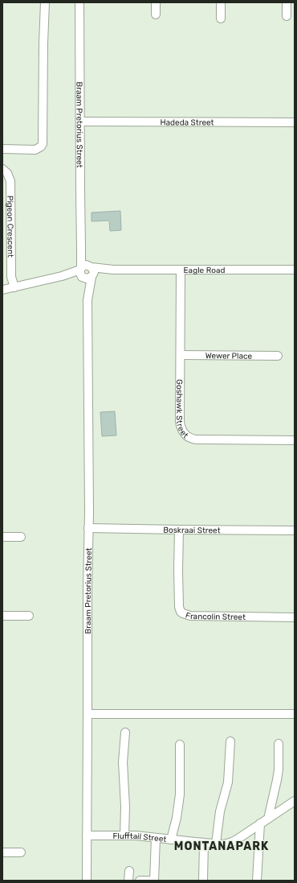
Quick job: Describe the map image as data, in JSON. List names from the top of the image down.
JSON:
{
  "streets": {
    "street": [
      "Hadeda Street",
      "Braam Pretorius Street",
      "Pigeon Crescent",
      "Eagle Road",
      "Wewer Place",
      "Goshawk Street",
      "Boskraai Street",
      "Francolin Street",
      "Flufftail Street"
    ]
  },
  "crossings": [
    ["Hadeda Street", "Braam Pretorius Street"],
    ["Braam Pretorius Street", "Eagle Road"],
    ["Braam Pretorius Street", "Boskraai Street"],
    ["Braam Pretorius Street", "Flufftail Street"],
    ["Pigeon Crescent", "Eagle Road"],
    ["Eagle Road", "Goshawk Street"],
    ["Wewer Place", "Goshawk Street"],
    ["Boskraai Street", "Francolin Street"]
  ],
  "districts": ["MONTANAPARK"]
}
